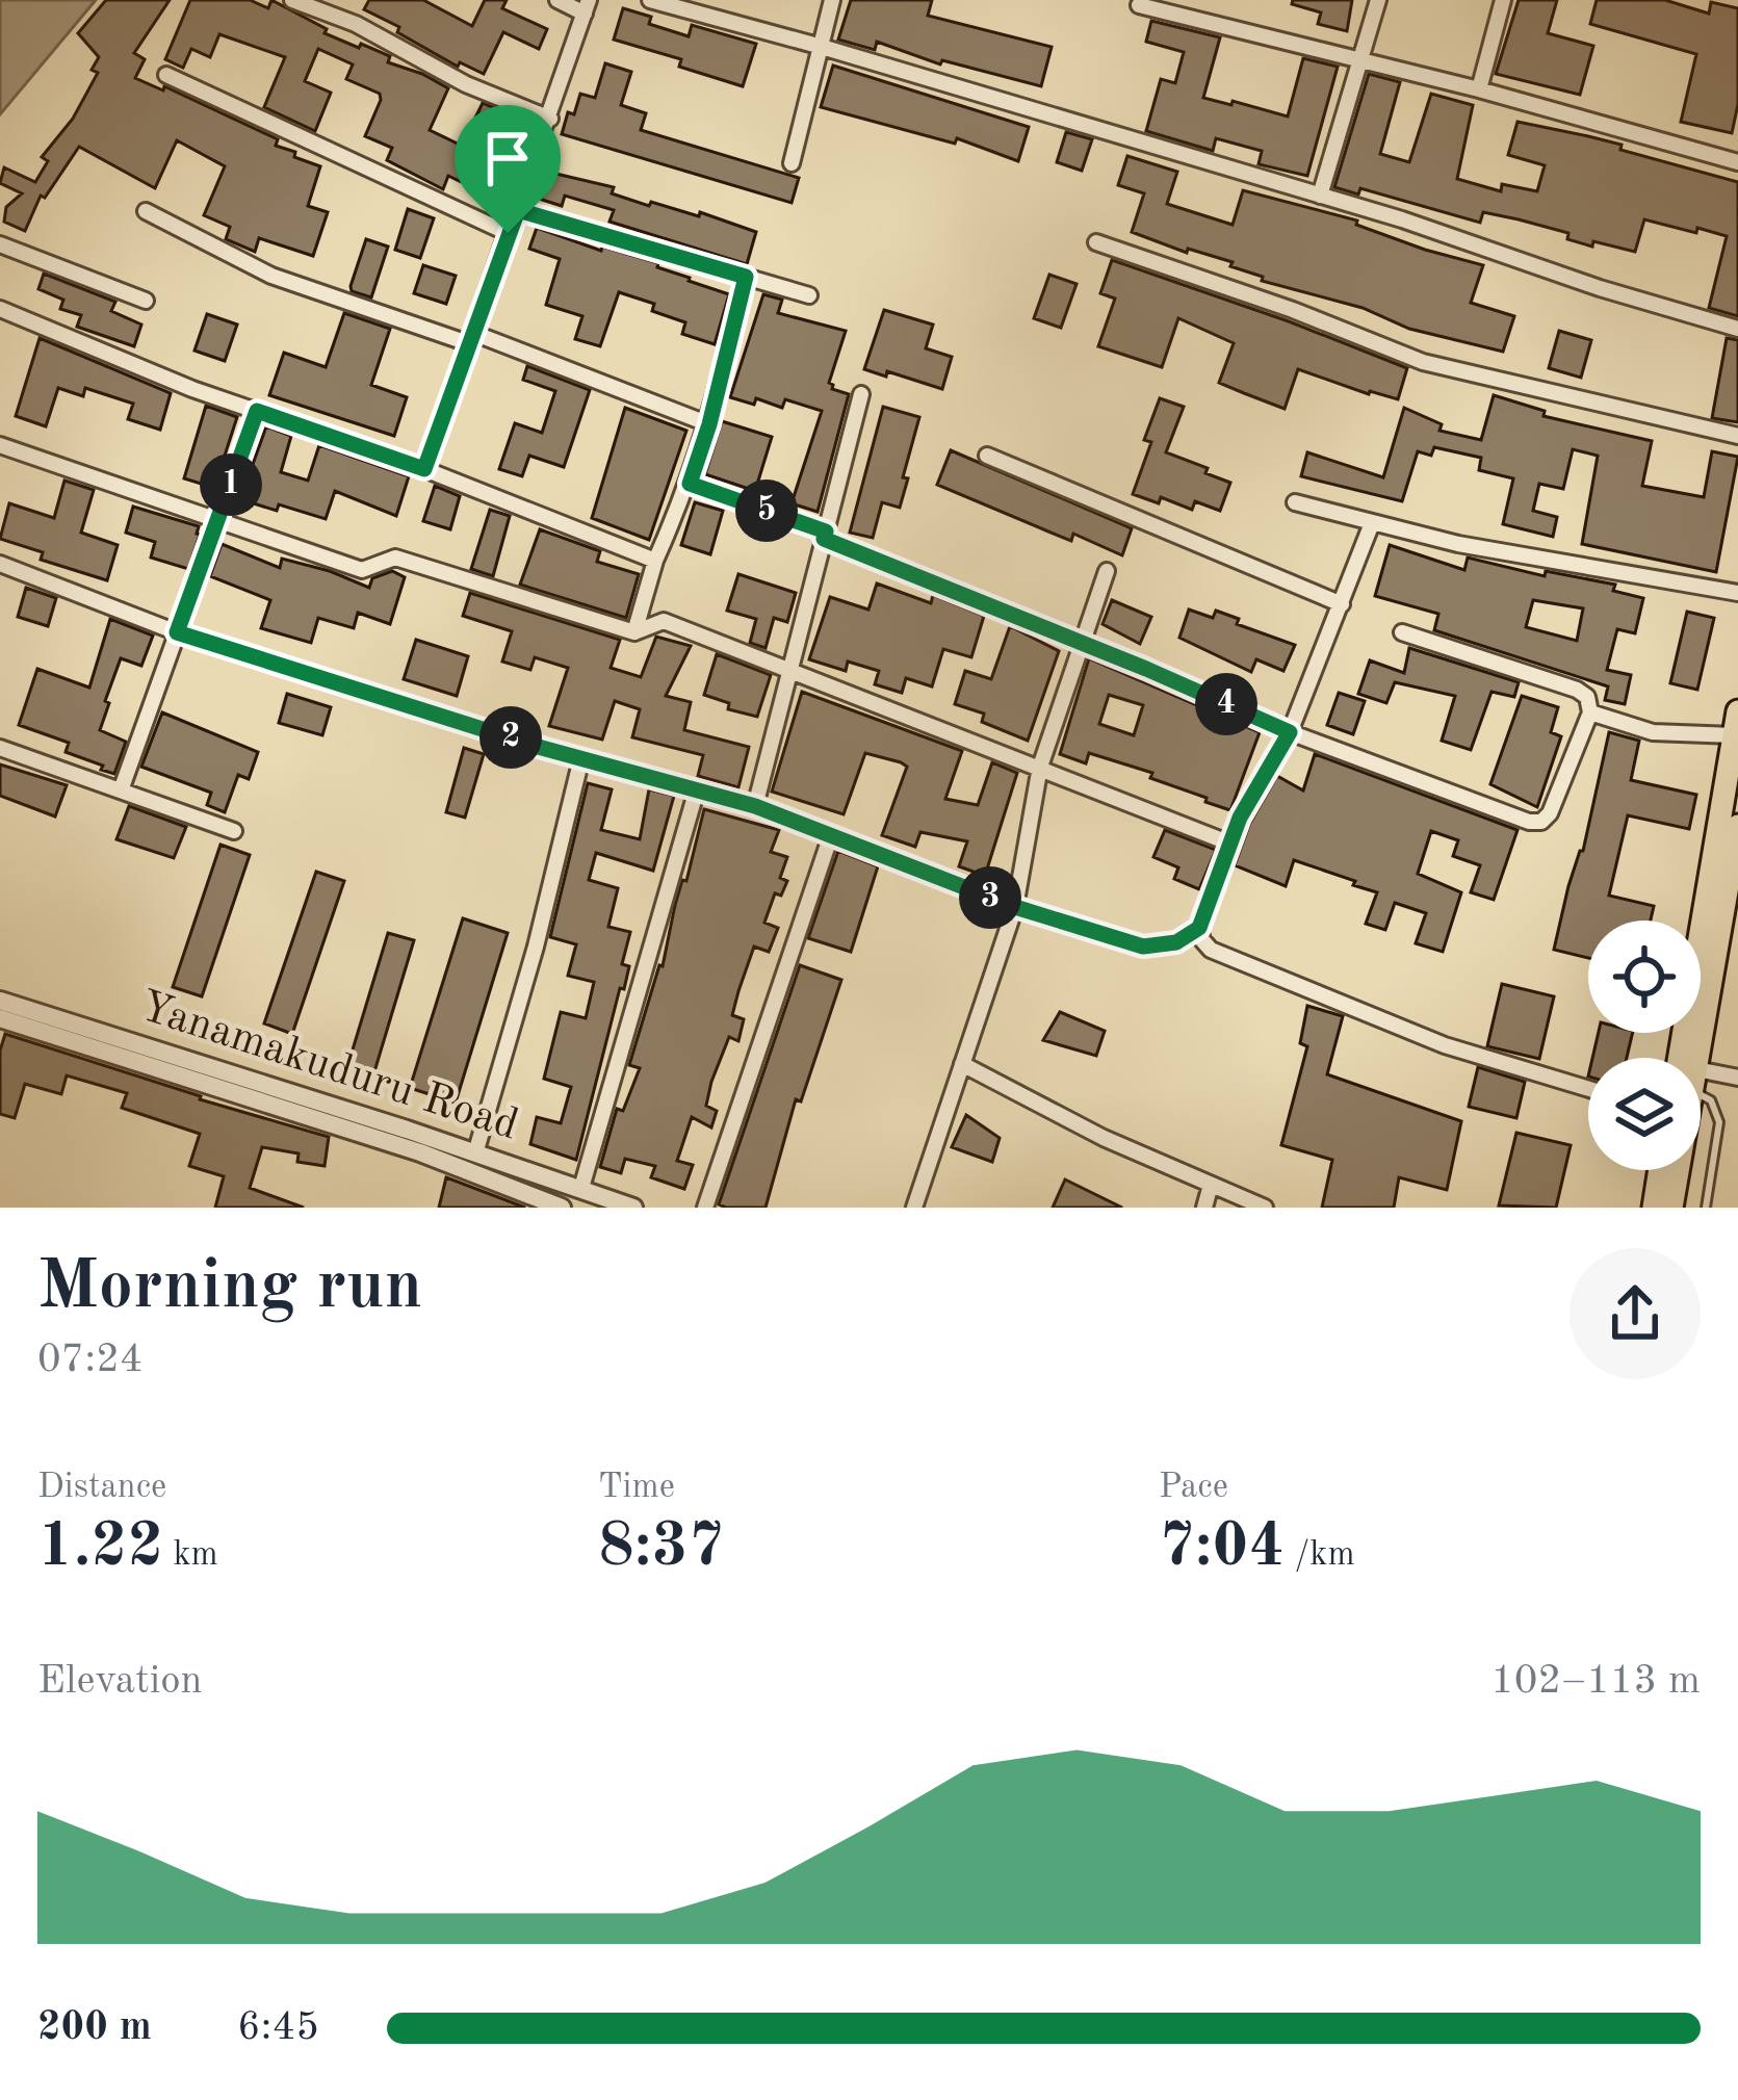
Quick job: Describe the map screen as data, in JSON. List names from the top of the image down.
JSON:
{
  "streets": {
    "street": ["Yanamakuduru Road"]
  },
  "page": {
    "pins": [
      "1",
      "5",
      "4",
      "2",
      "3"
    ],
    "heading": ["Morning run", "07:24"],
    "stats": [
      ["Distance", "1.22 km"],
      ["Time", "8:37"],
      ["Pace", "7:04 /km"]
    ],
    "chart": ["Elevation", "102–113 m"],
    "list": [
      {
        "name": "200 m",
        "note": "6:45"
      }
    ]
  }
}
